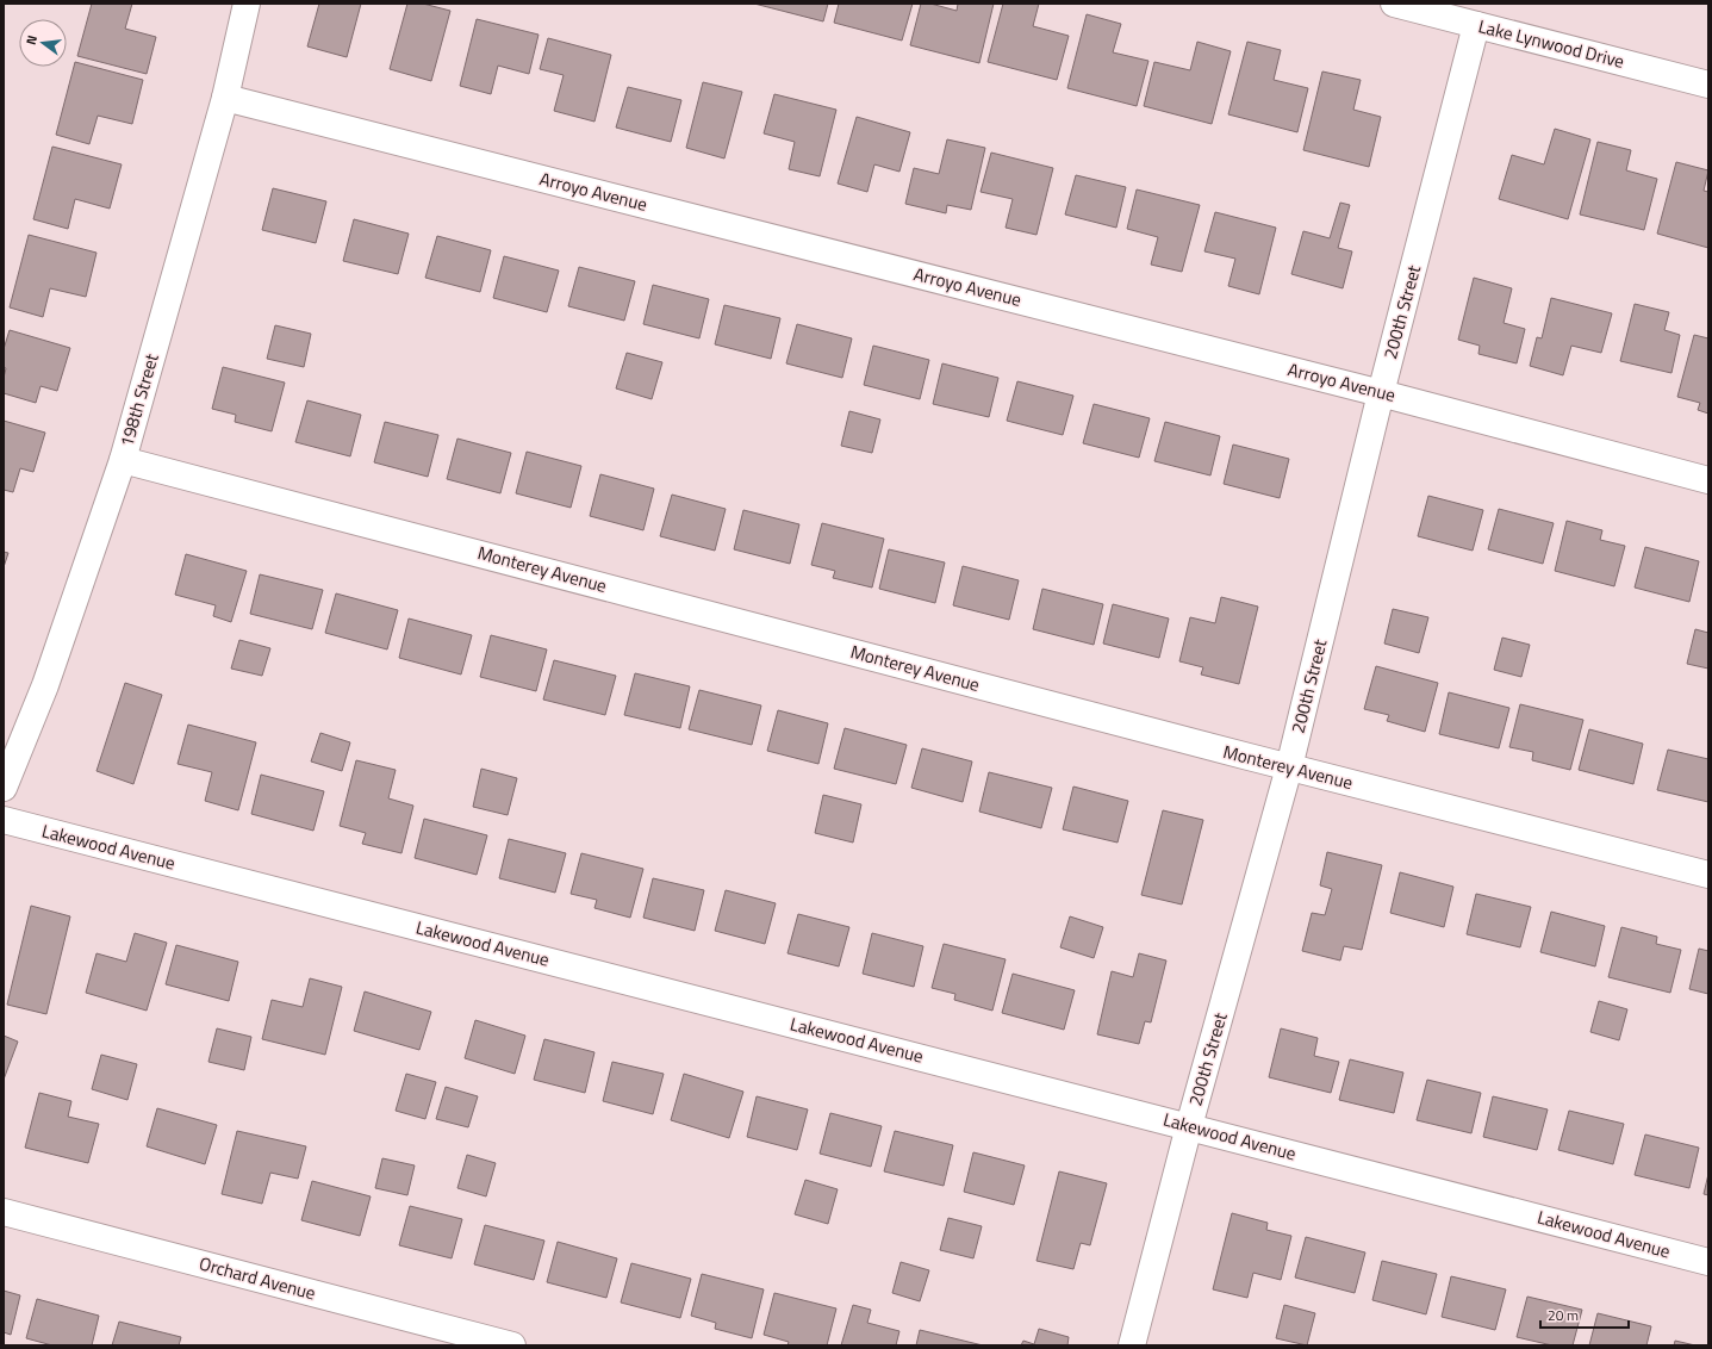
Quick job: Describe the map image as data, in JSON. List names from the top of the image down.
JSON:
{
  "streets": {
    "street": [
      "Lake Lynwood Drive",
      "Arroyo Avenue",
      "200th Street",
      "198th Street",
      "Monterey Avenue",
      "Lakewood Avenue",
      "Orchard Avenue"
    ]
  },
  "crossings": [
    ["Lake Lynwood Drive", "200th Street"],
    ["Arroyo Avenue", "200th Street"],
    ["Arroyo Avenue", "198th Street"],
    ["200th Street", "Monterey Avenue"],
    ["200th Street", "Lakewood Avenue"],
    ["198th Street", "Monterey Avenue"]
  ],
  "scale_bar": "20 m",
  "north": "left"
}
